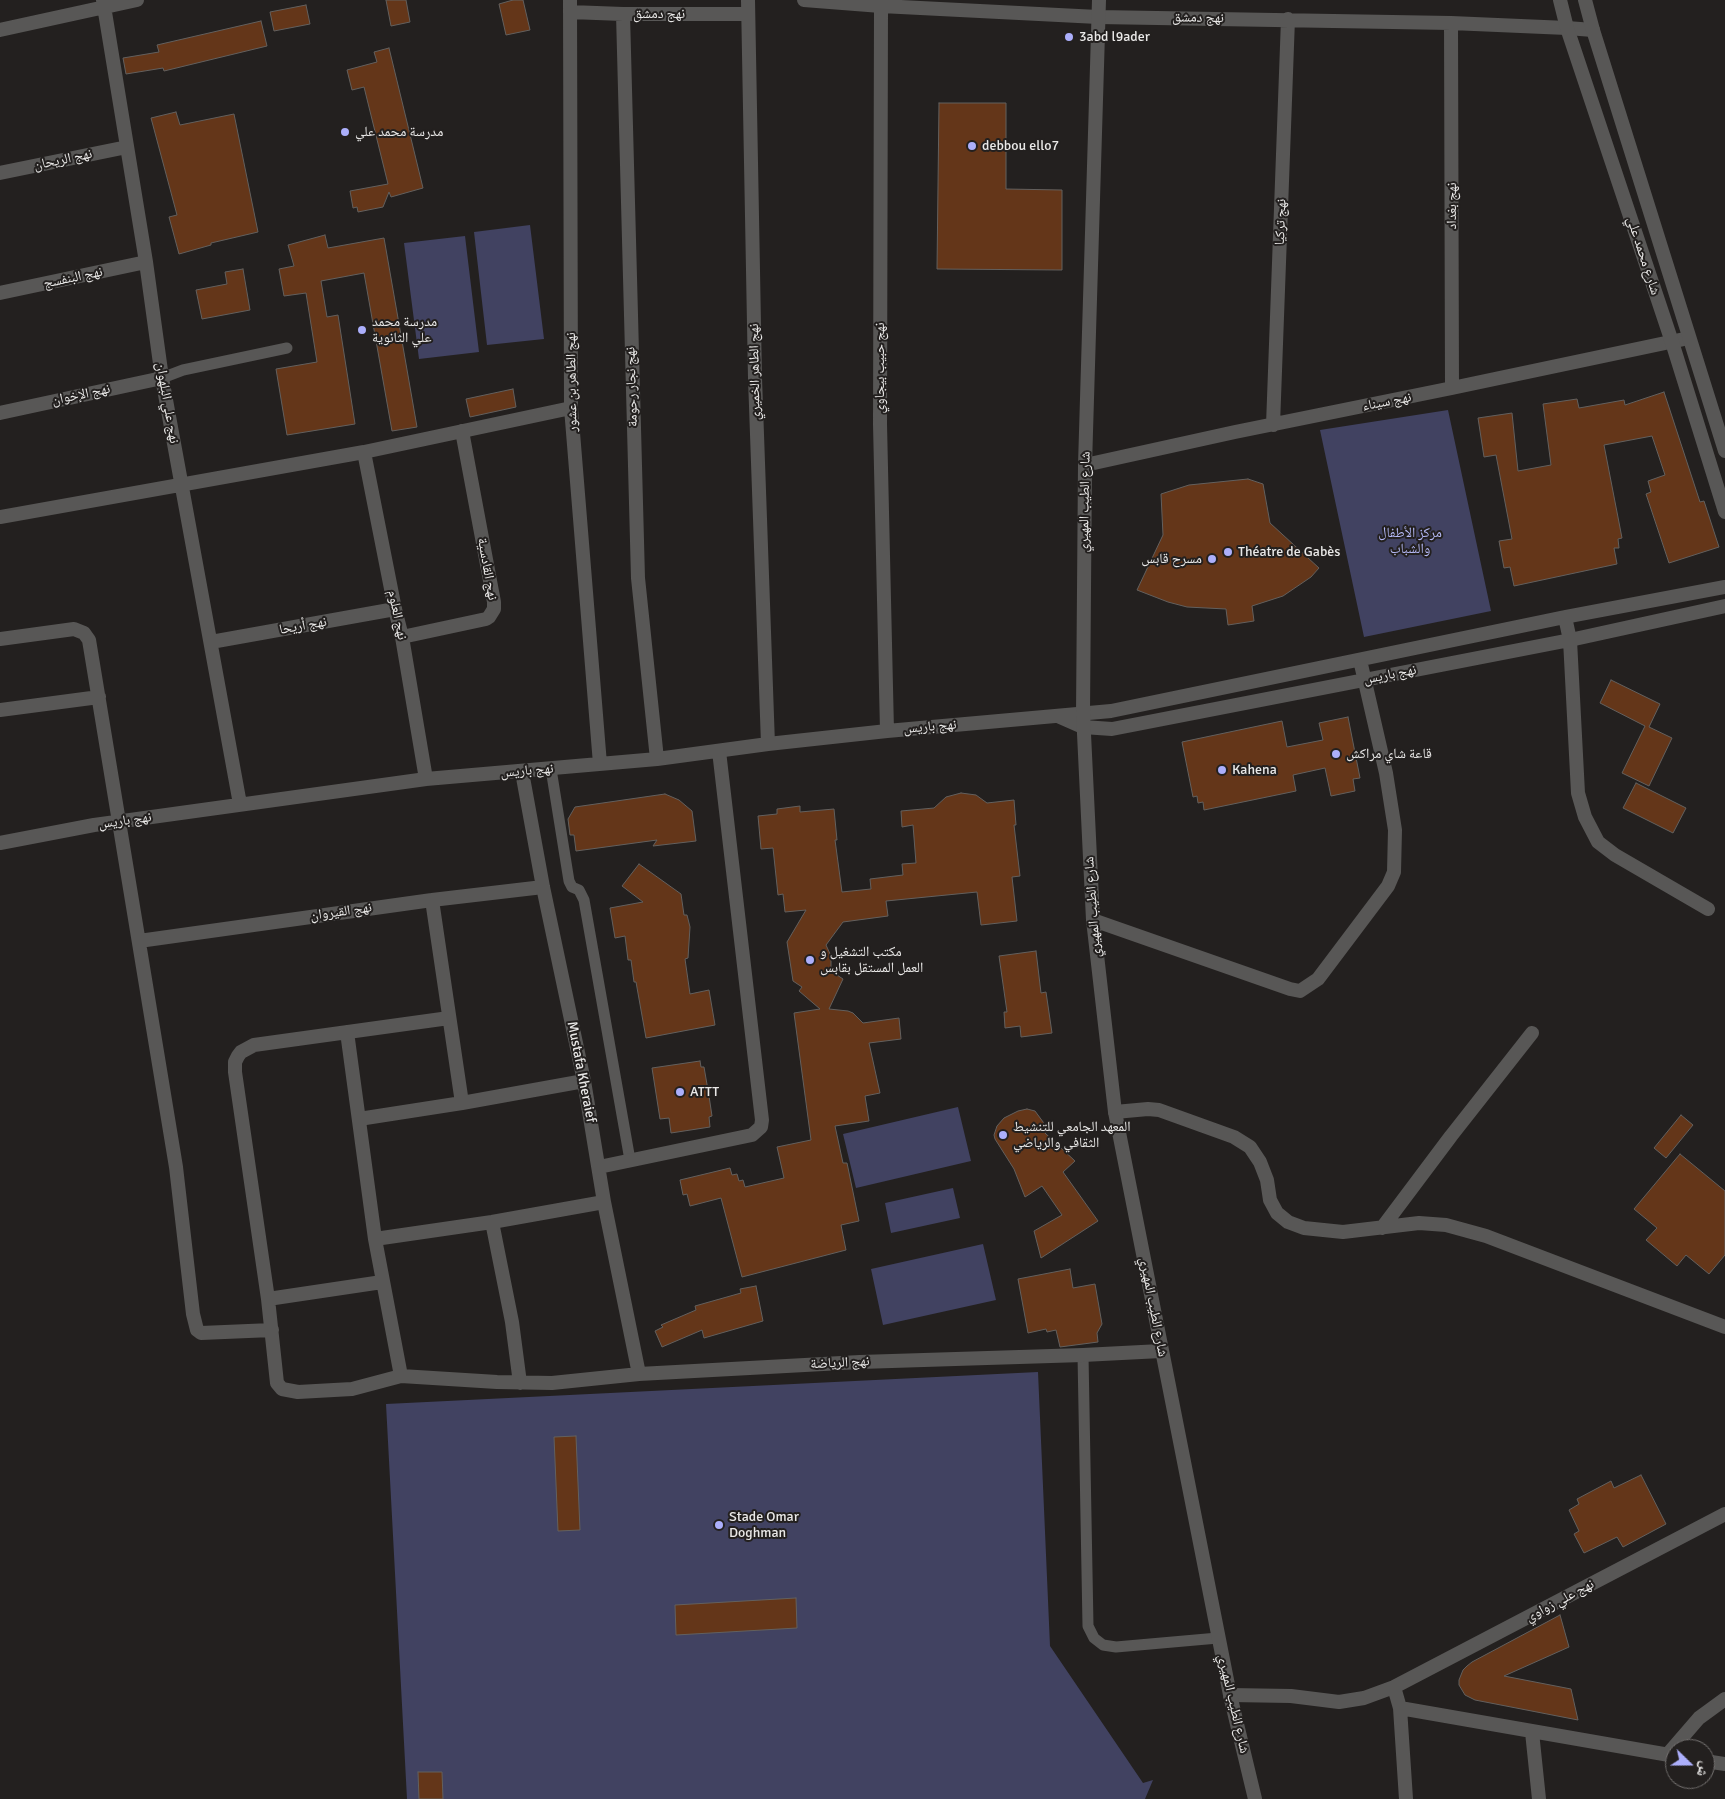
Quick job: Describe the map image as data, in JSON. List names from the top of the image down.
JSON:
{
  "streets": {
    "street": [
      "نهج دمشق",
      "نهج الريحان",
      "نهج بغداد",
      "نهج تركيا",
      "شارع محمد علي",
      "نهج البنفسج",
      "نهج حبيب بيجاوي",
      "نهج الطاهر الخميري",
      "نهج الطاهر بن عشور",
      "نهج نجار رحومة",
      "نهج الإخوان",
      "نهج سيناء",
      "نهج علي البلهوان",
      "شارع الطيب المهيري",
      "نهج القادسية",
      "نهج العلوم",
      "نهج أريحا",
      "نهج باريس",
      "نهج القيروان",
      "Mustafa Kheraief",
      "نهج الرياضة",
      "نهج علي زواوي"
    ]
  },
  "crossings": [
    ["نهج دمشق", "نهج بغداد"],
    ["نهج دمشق", "نهج تركيا"],
    ["نهج دمشق", "شارع محمد علي"],
    ["نهج دمشق", "نهج حبيب بيجاوي"],
    ["نهج دمشق", "نهج الطاهر الخميري"],
    ["نهج دمشق", "نهج الطاهر بن عشور"],
    ["نهج دمشق", "نهج نجار رحومة"],
    ["نهج دمشق", "شارع الطيب المهيري"],
    ["نهج الريحان", "نهج علي البلهوان"],
    ["نهج بغداد", "نهج سيناء"],
    ["نهج تركيا", "نهج سيناء"],
    ["شارع محمد علي", "نهج سيناء"],
    ["نهج البنفسج", "نهج علي البلهوان"],
    ["نهج حبيب بيجاوي", "نهج باريس"],
    ["نهج الطاهر الخميري", "نهج باريس"],
    ["نهج الطاهر بن عشور", "نهج باريس"],
    ["نهج نجار رحومة", "نهج باريس"],
    ["نهج الإخوان", "نهج علي البلهوان"],
    ["نهج سيناء", "شارع الطيب المهيري"],
    ["نهج علي البلهوان", "نهج أريحا"],
    ["نهج علي البلهوان", "نهج باريس"],
    ["شارع الطيب المهيري", "نهج باريس"],
    ["شارع الطيب المهيري", "نهج الرياضة"],
    ["شارع الطيب المهيري", "نهج علي زواوي"],
    ["نهج القادسية", "نهج العلوم"],
    ["نهج العلوم", "نهج أريحا"],
    ["نهج العلوم", "نهج باريس"],
    ["نهج باريس", "Mustafa Kheraief"],
    ["نهج القيروان", "Mustafa Kheraief"],
    ["Mustafa Kheraief", "نهج الرياضة"]
  ],
  "parks": ["مركز الأطفال والشباب"],
  "places": [
    "3abd l9ader",
    "مدرسة محمد علي",
    "debbou ello7",
    "مدرسة محمد علي الثانوية",
    "Théatre de Gabès",
    "مسرح قابس",
    "قاعة شاي مراكش",
    "Kahena",
    "مكتب التشغيل و العمل المستقل بقابس",
    "ATTT",
    "المعهد الجامعي للتنشيط الثقافي والرياضي",
    "Stade Omar Doghman"
  ],
  "north": "right"
}
